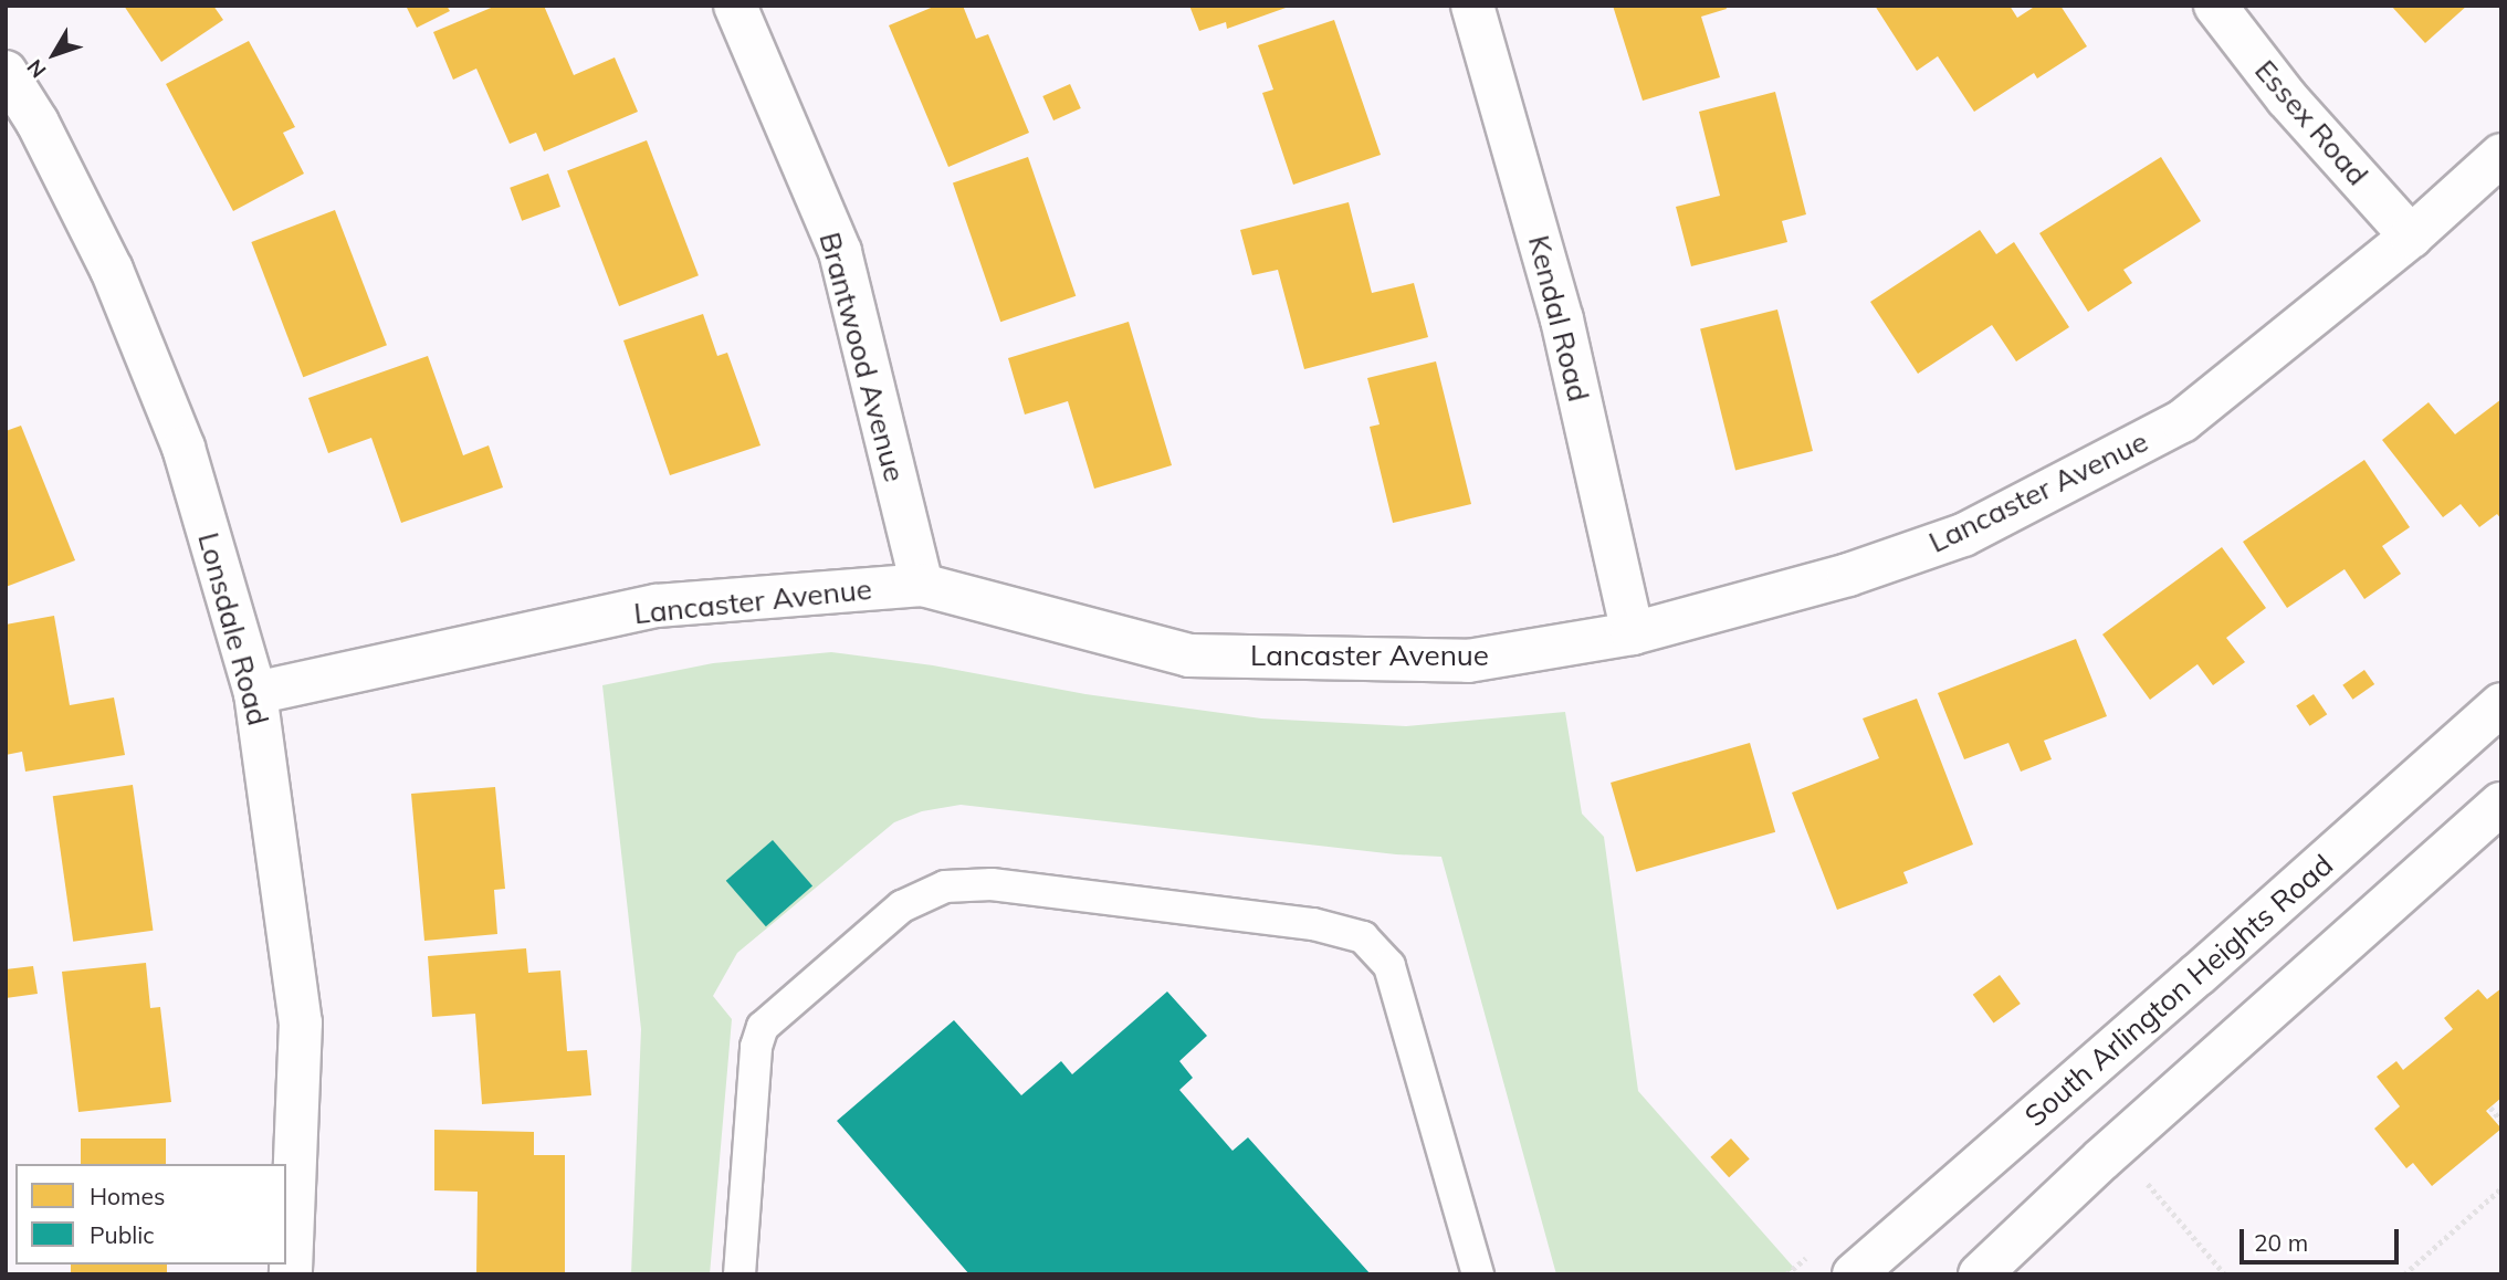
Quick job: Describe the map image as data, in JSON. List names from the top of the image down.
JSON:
{
  "streets": {
    "street": [
      "Essex Road",
      "Kendal Road",
      "Brantwood Avenue",
      "Lancaster Avenue",
      "Lonsdale Road",
      "South Arlington Heights Road"
    ]
  },
  "crossings": [
    ["Essex Road", "Lancaster Avenue"],
    ["Kendal Road", "Lancaster Avenue"],
    ["Brantwood Avenue", "Lancaster Avenue"],
    ["Lancaster Avenue", "Lonsdale Road"]
  ],
  "legend": ["Homes", "Public"],
  "scale_bar": "20 m",
  "north": "bottom left"
}
